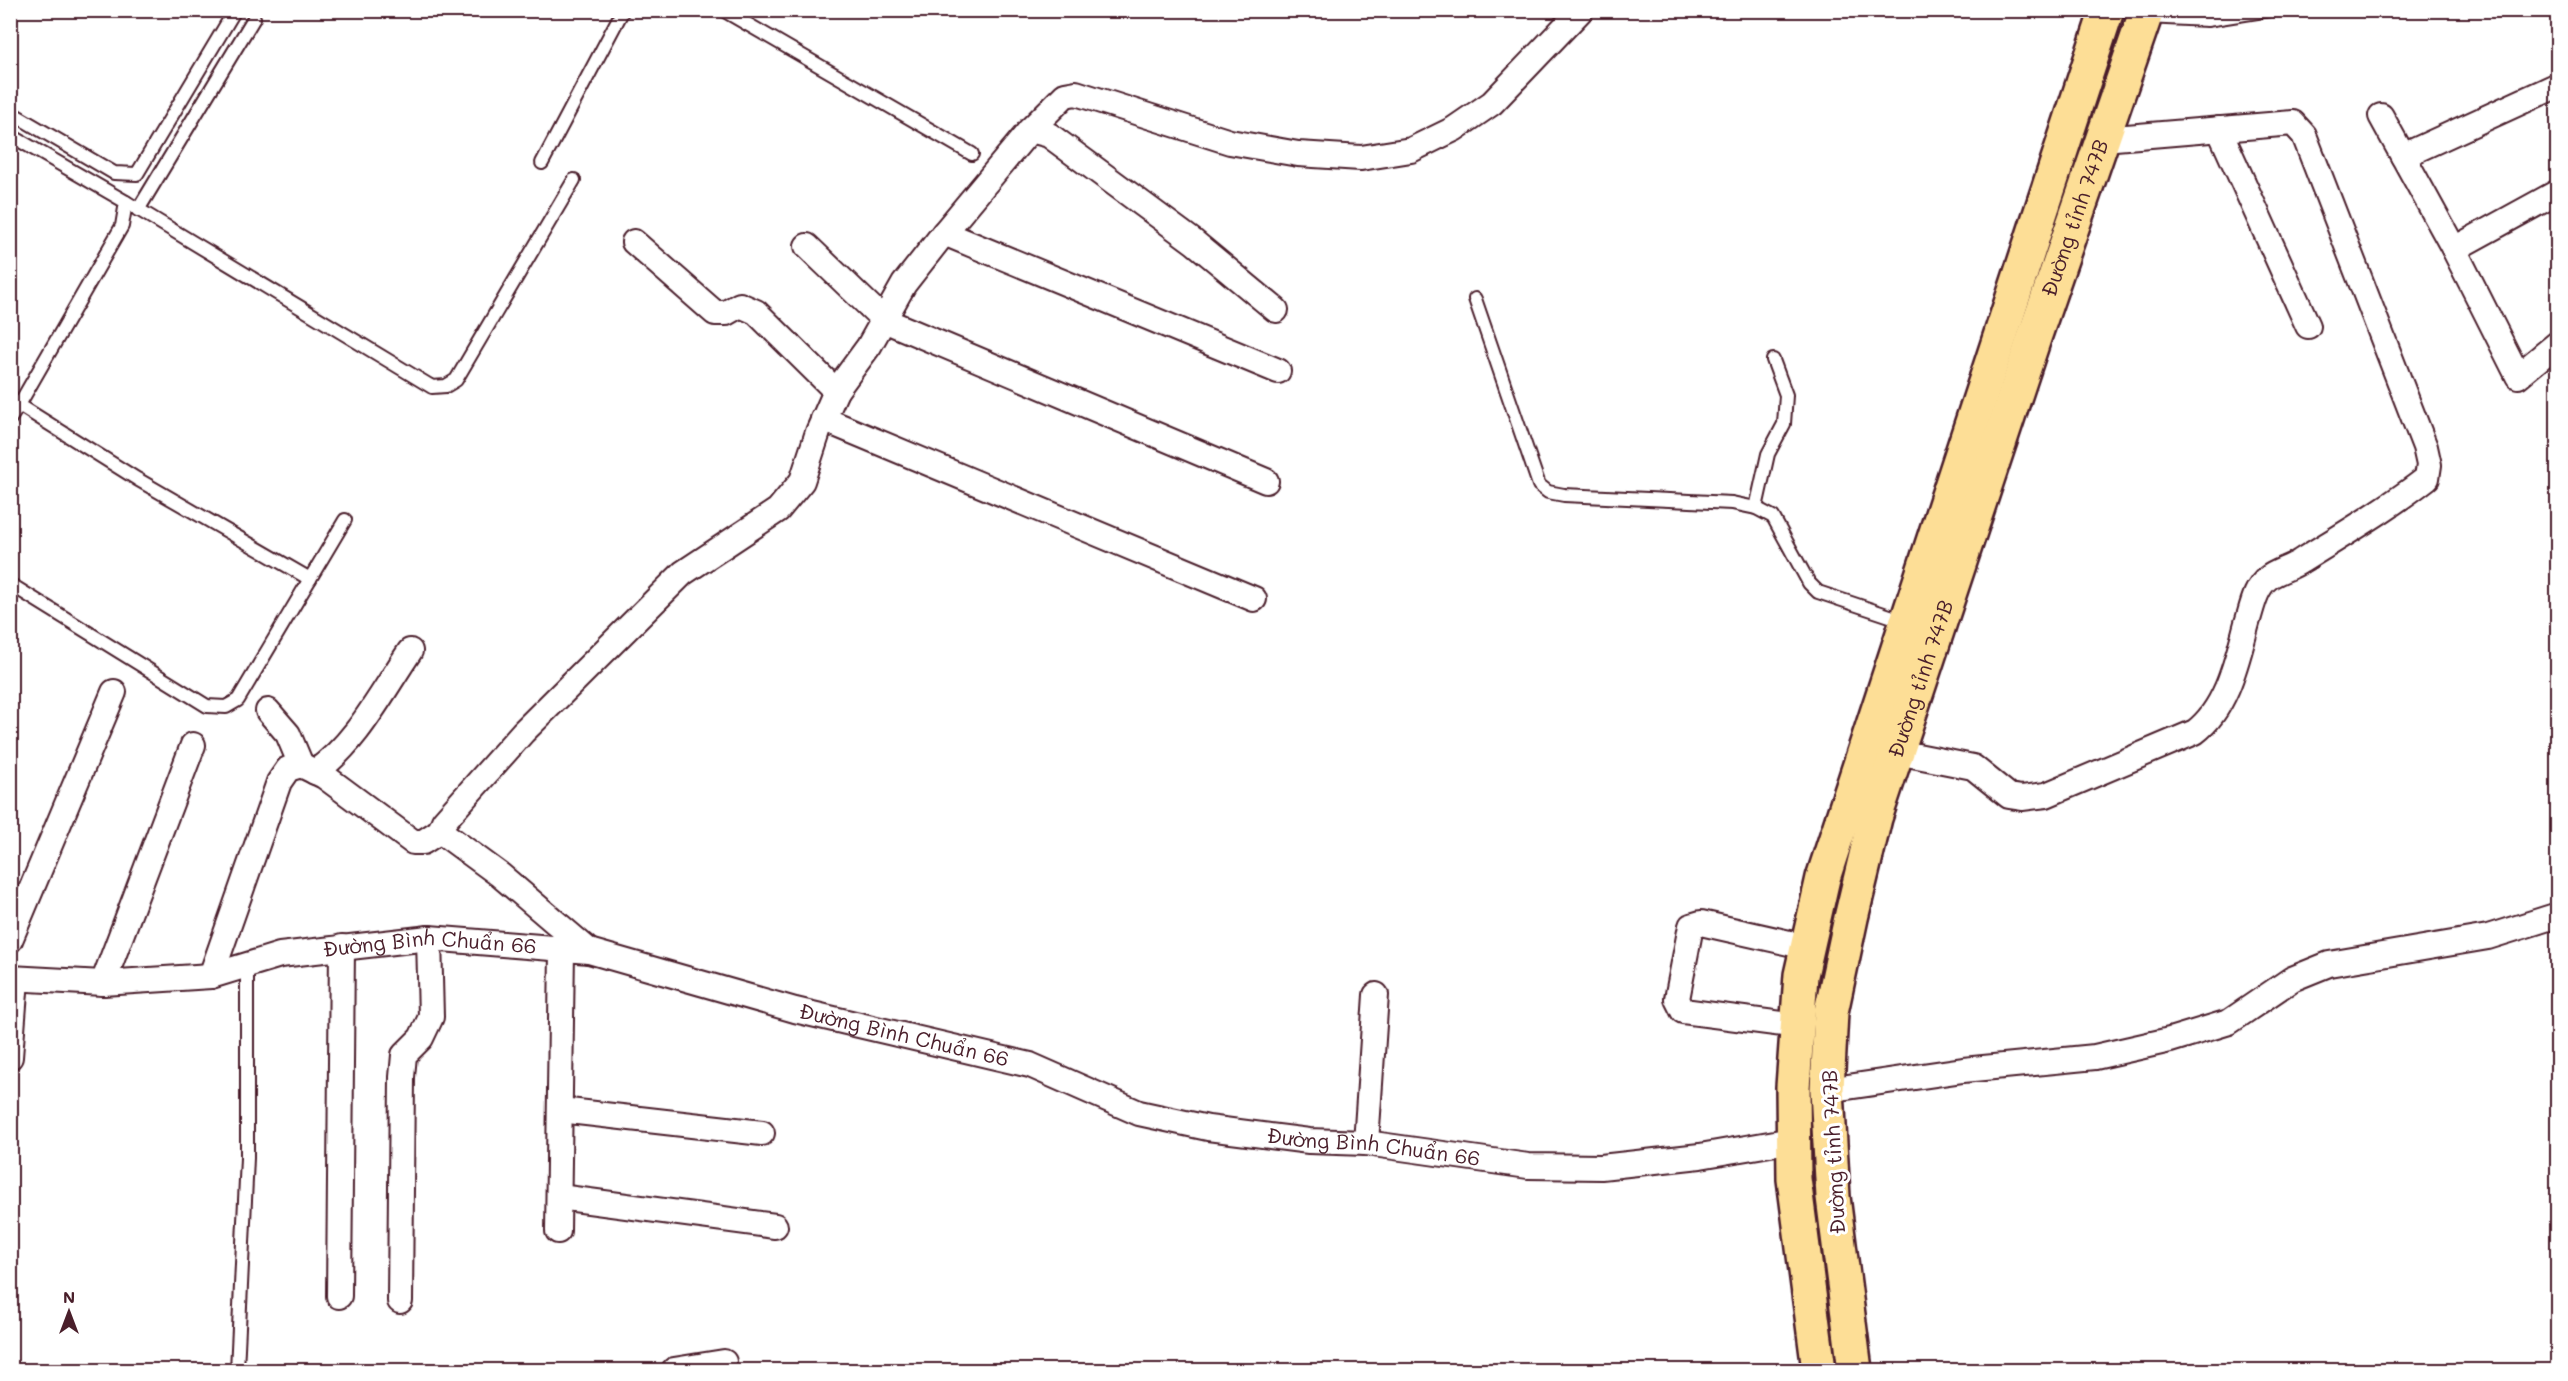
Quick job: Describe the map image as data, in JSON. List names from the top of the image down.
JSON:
{
  "streets": {
    "main road": ["Đường tỉnh 747B"],
    "street": ["Đường Bình Chuẩn 66"]
  },
  "crossings": [
    ["Đường tỉnh 747B", "Đường Bình Chuẩn 66"]
  ],
  "north": "top"
}
